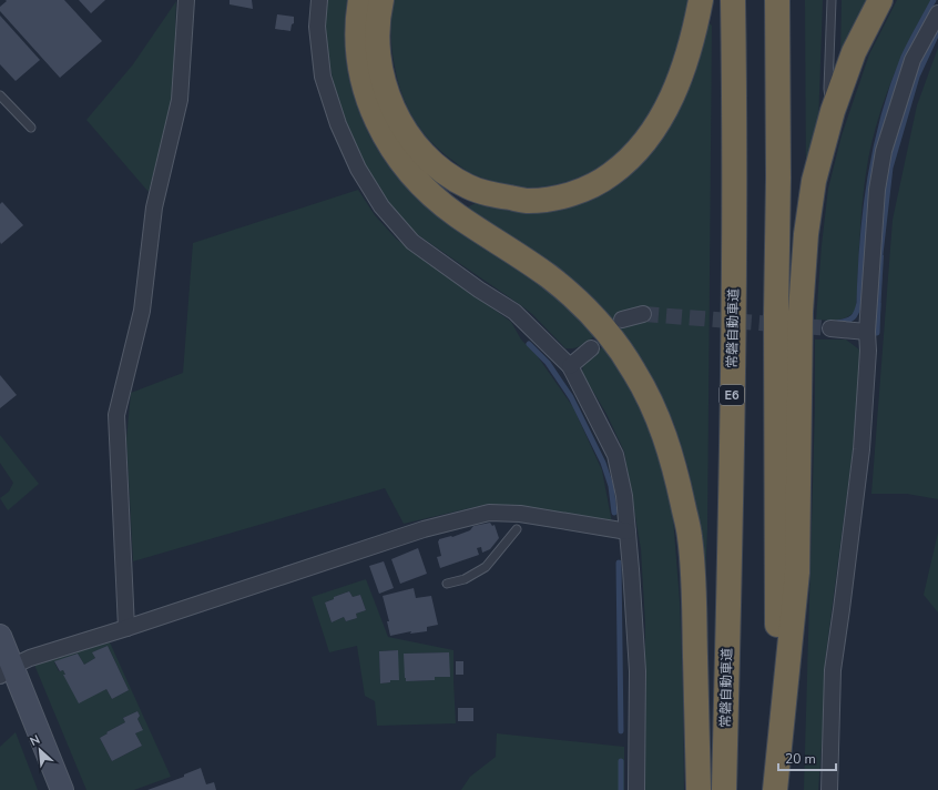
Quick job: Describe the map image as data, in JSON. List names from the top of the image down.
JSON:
{
  "streets": {
    "highway": ["常磐自動車道", "E6"]
  },
  "scale_bar": "20 m",
  "north": "top left"
}
